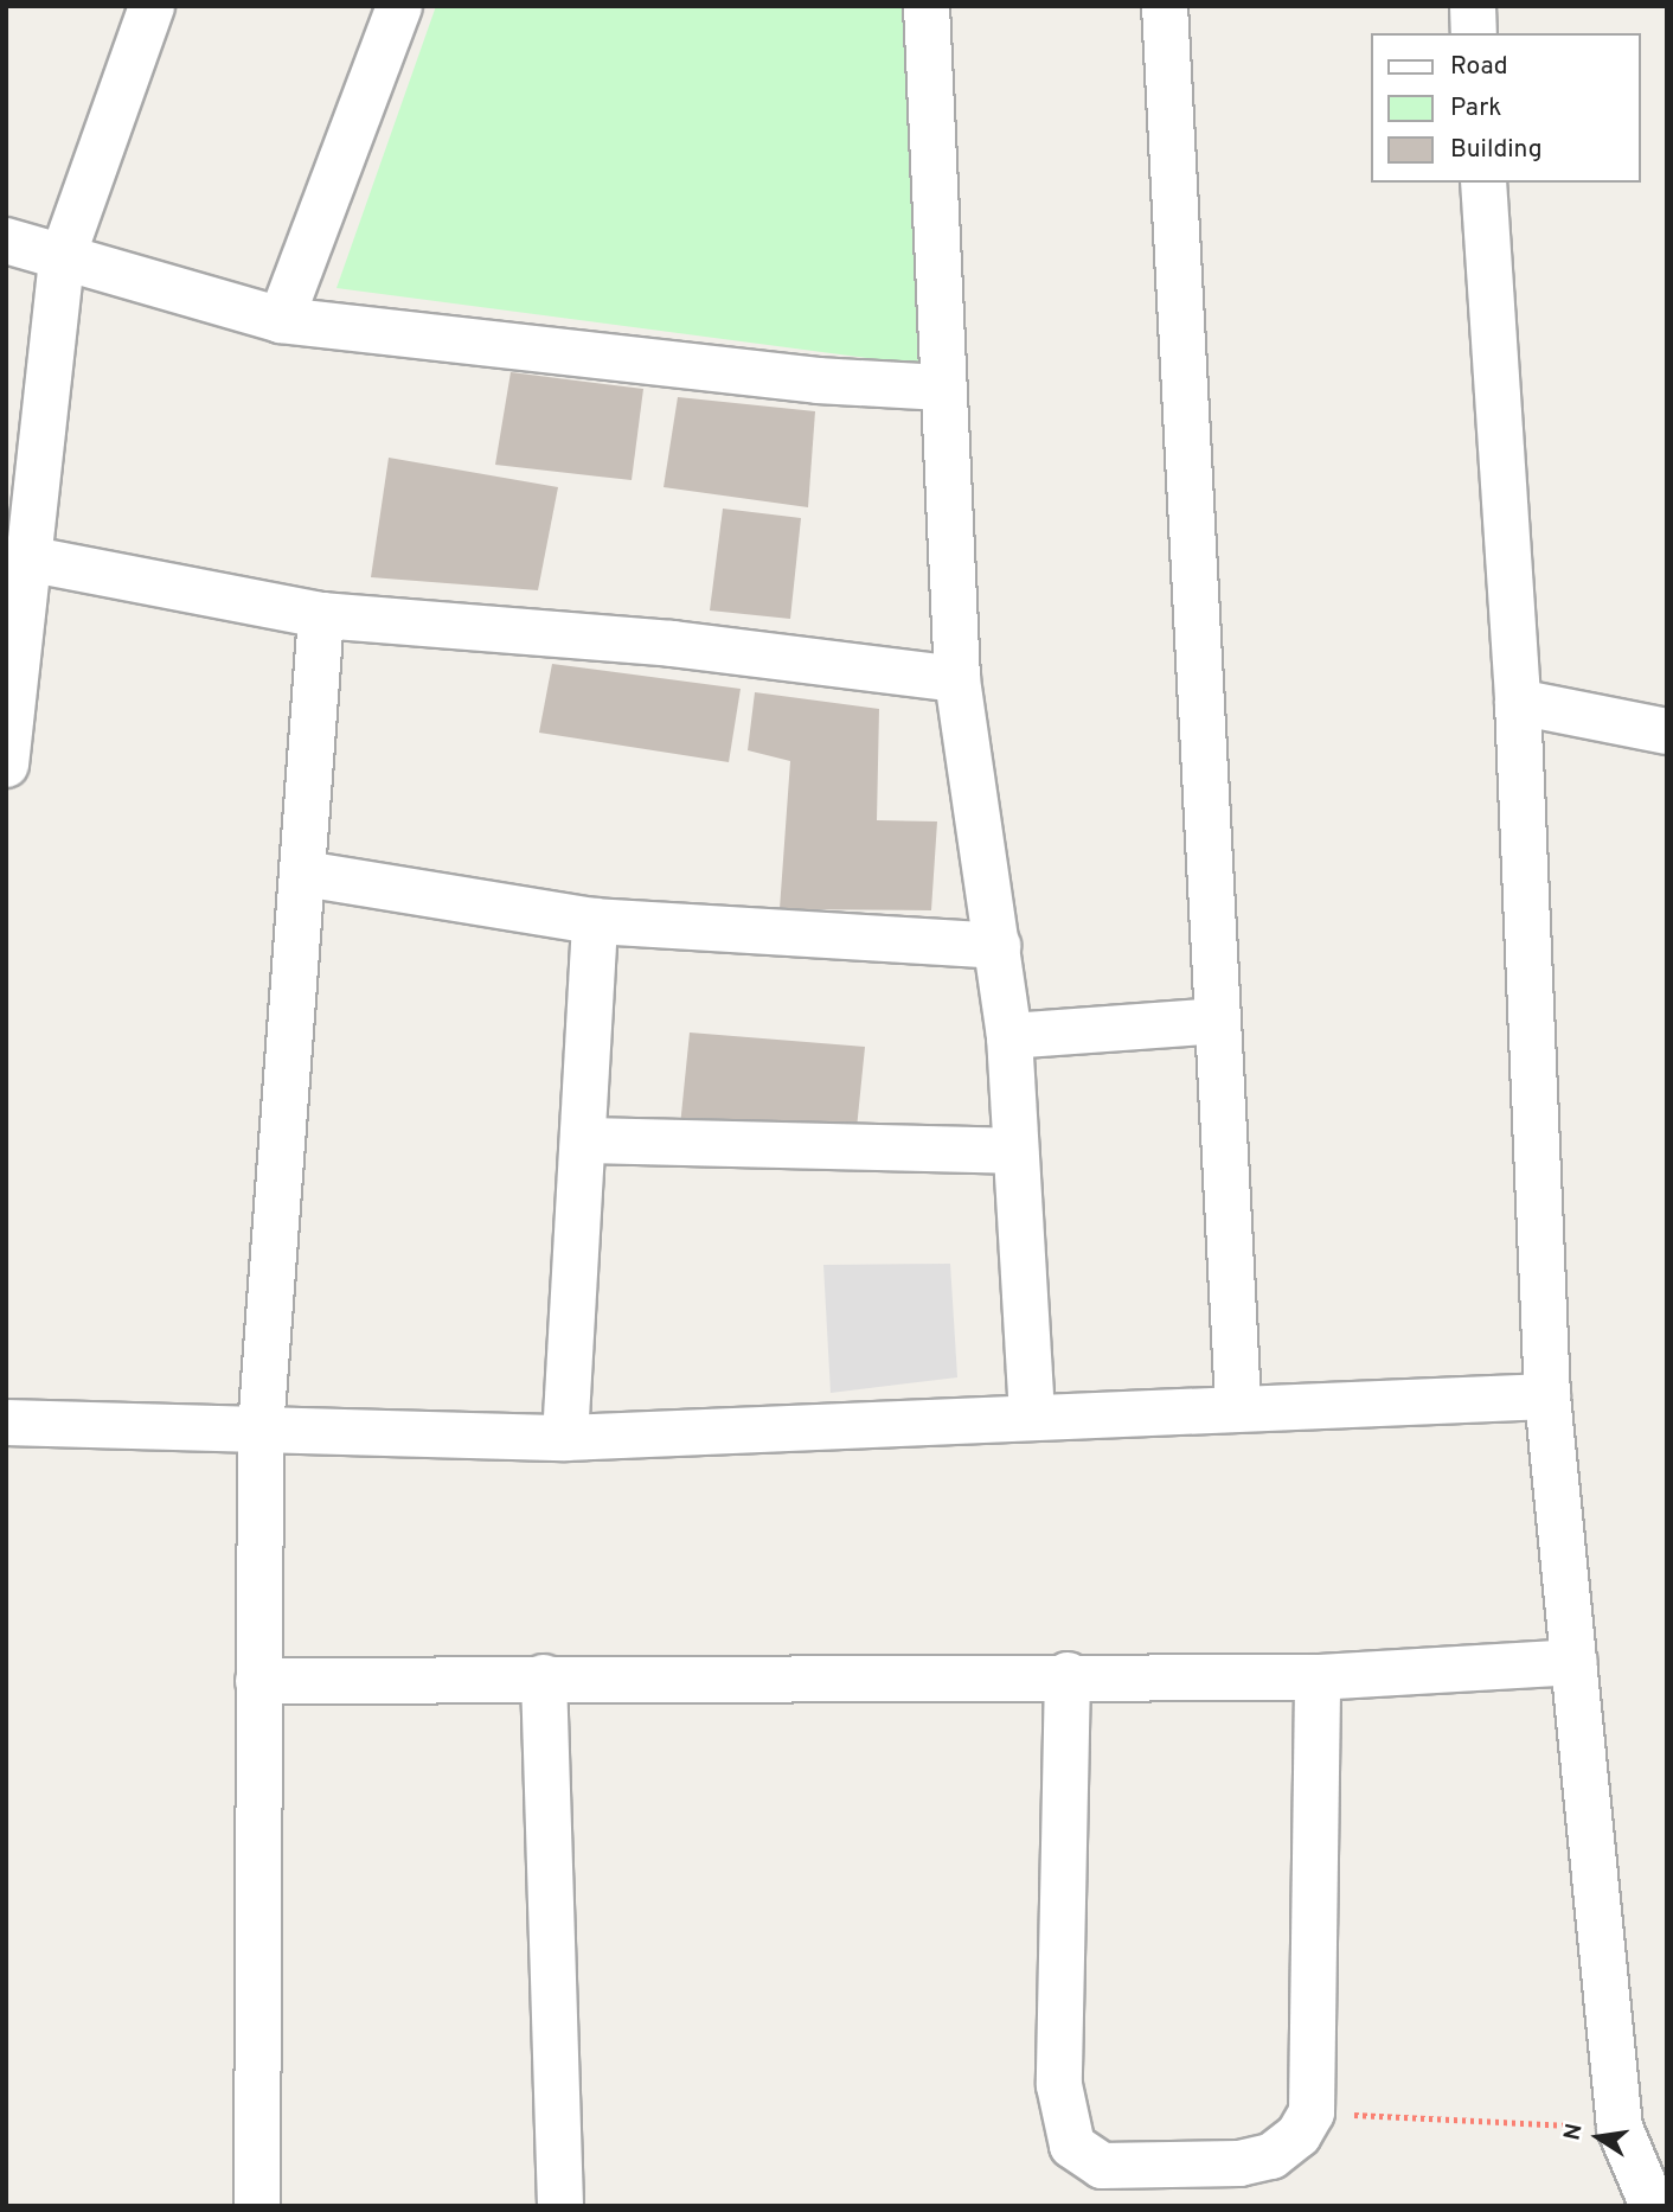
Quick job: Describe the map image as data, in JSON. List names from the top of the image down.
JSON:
{
  "legend": ["Road", "Park", "Building"],
  "north": "left"
}
